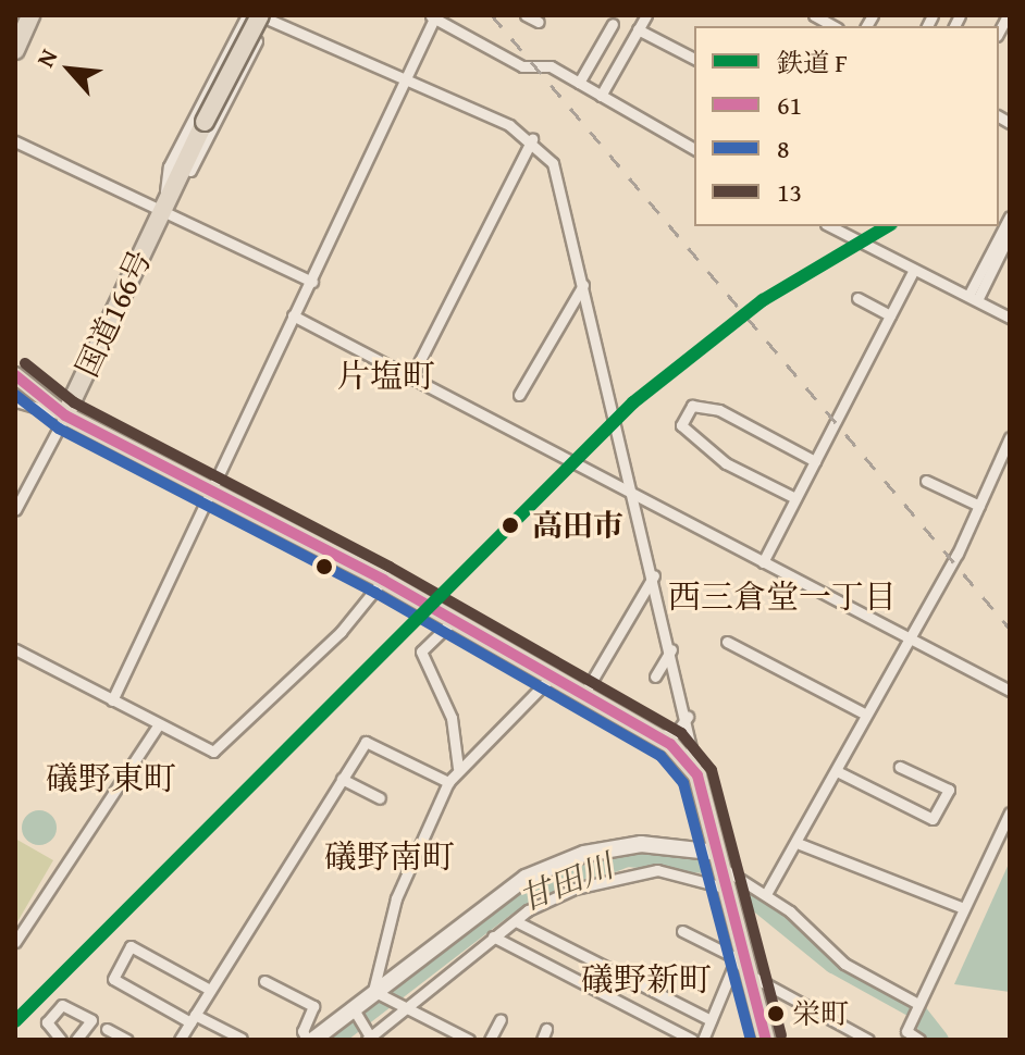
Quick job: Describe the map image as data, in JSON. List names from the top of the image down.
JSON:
{
  "streets": {
    "highway": ["国道166号"]
  },
  "districts": [
    "片塩町",
    "西三倉堂一丁目",
    "礒野東町",
    "礒野南町",
    "礒野新町"
  ],
  "water": ["甘田川"],
  "places": ["高田市", "栄町"],
  "lines": [
    "rail line F",
    "transit line 13",
    "transit line 61",
    "transit line 8"
  ],
  "legend": [
    "鉄道 F",
    "61",
    "8",
    "13"
  ],
  "north": "top left"
}
